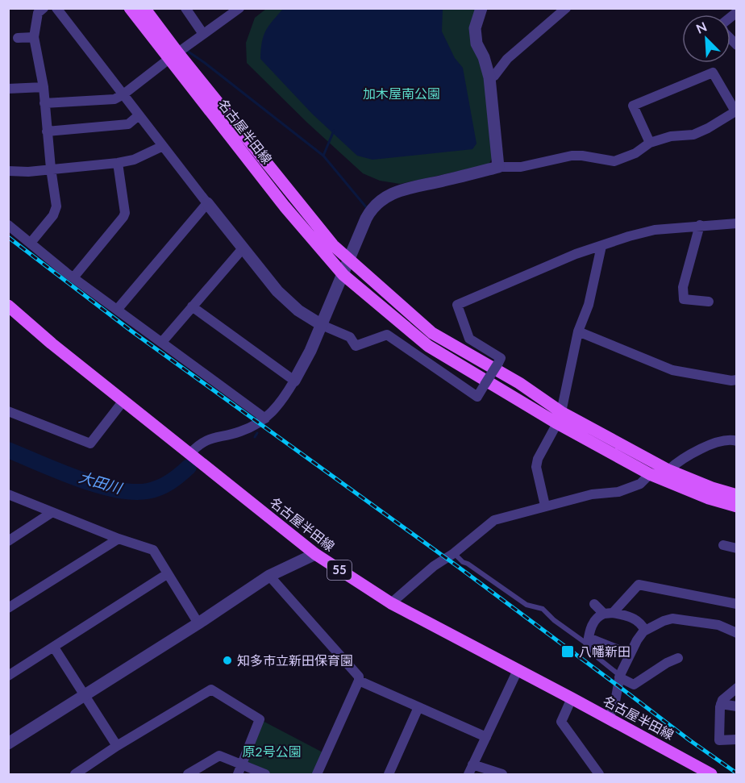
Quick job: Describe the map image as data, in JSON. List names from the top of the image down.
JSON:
{
  "streets": {
    "main road": ["名古屋半田線", "55"]
  },
  "water": ["大田川"],
  "parks": ["加木屋南公園", "原2号公園"],
  "places": {
    "transit": ["八幡新田"],
    "other": ["知多市立新田保育園"]
  },
  "north": "top left"
}
